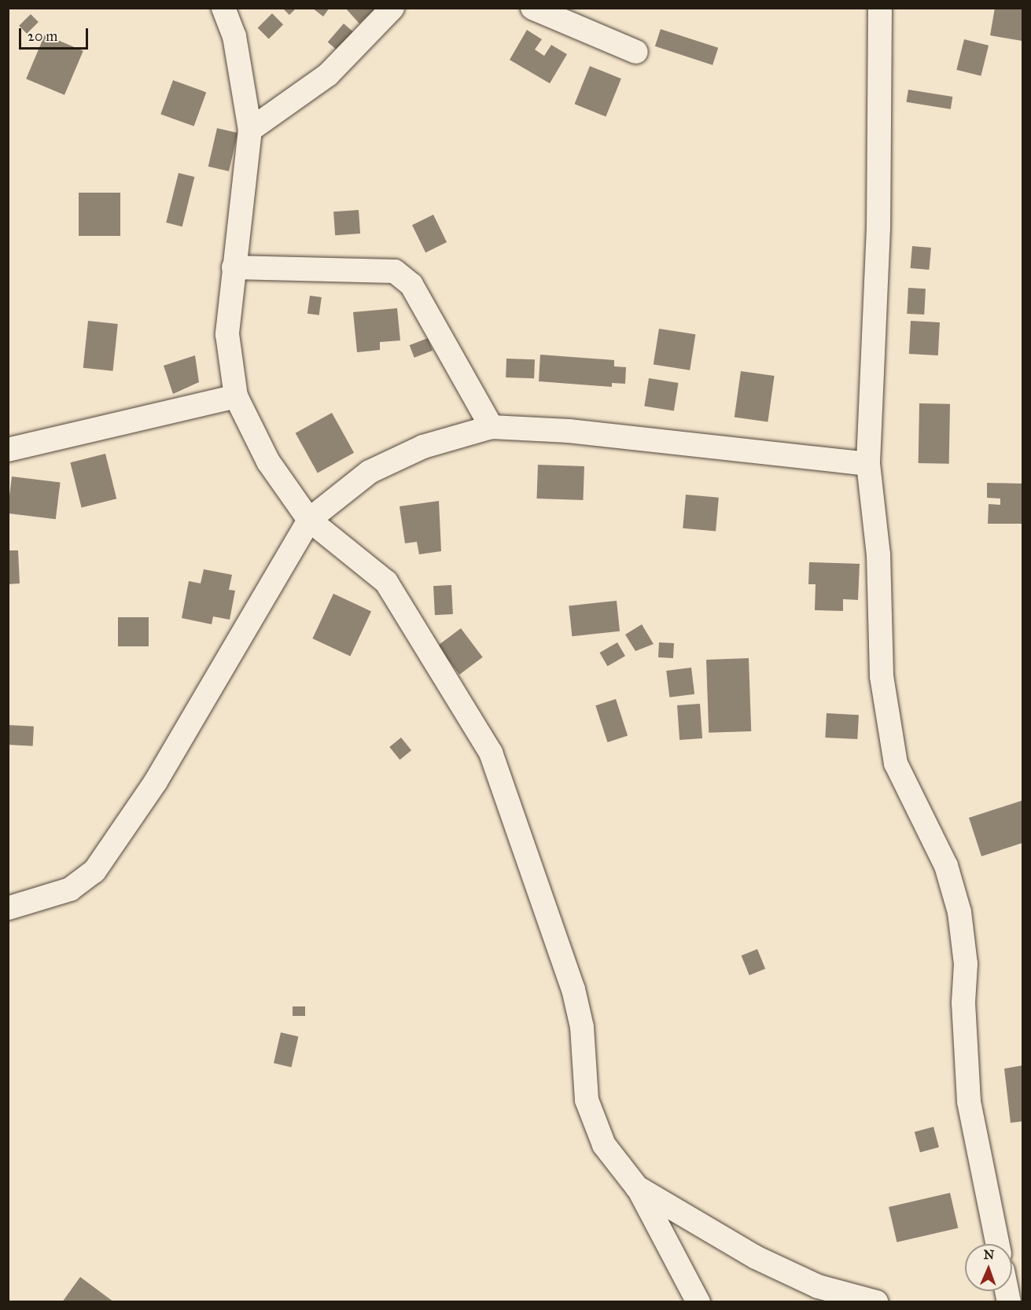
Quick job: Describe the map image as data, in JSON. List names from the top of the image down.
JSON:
{
  "scale_bar": "20 m",
  "north": "top"
}
